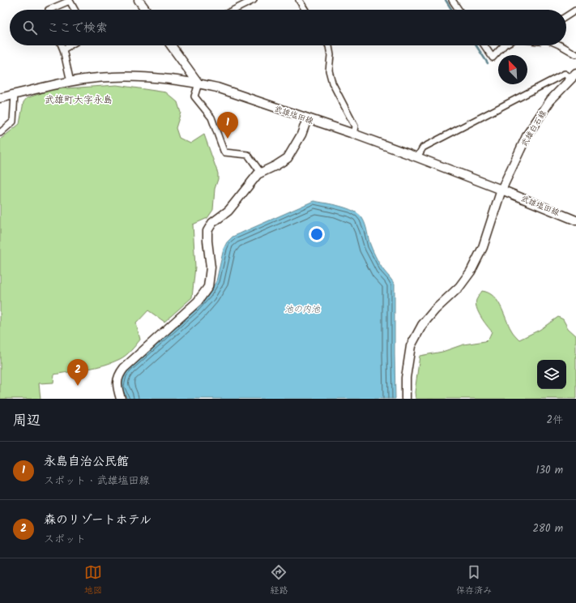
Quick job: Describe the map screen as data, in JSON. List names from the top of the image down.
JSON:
{
  "streets": {
    "main road": ["武雄塩田線", "武雄白石線"]
  },
  "crossings": [
    ["武雄塩田線", "武雄白石線"]
  ],
  "districts": ["武雄町大字永島"],
  "water": ["池の内池"],
  "north": "top left",
  "page": {
    "search": "ここで検索",
    "pins": ["1", "2"],
    "heading": ["周辺", "2件"],
    "list": [
      {
        "mark": "1",
        "name": "永島自治公民館",
        "note": "スポット · 武雄塩田線",
        "value": "130 m"
      },
      {
        "mark": "2",
        "name": "森のリゾートホテル",
        "note": "スポット",
        "value": "280 m"
      }
    ],
    "nav": ["地図", "経路", "保存済み"]
  }
}
